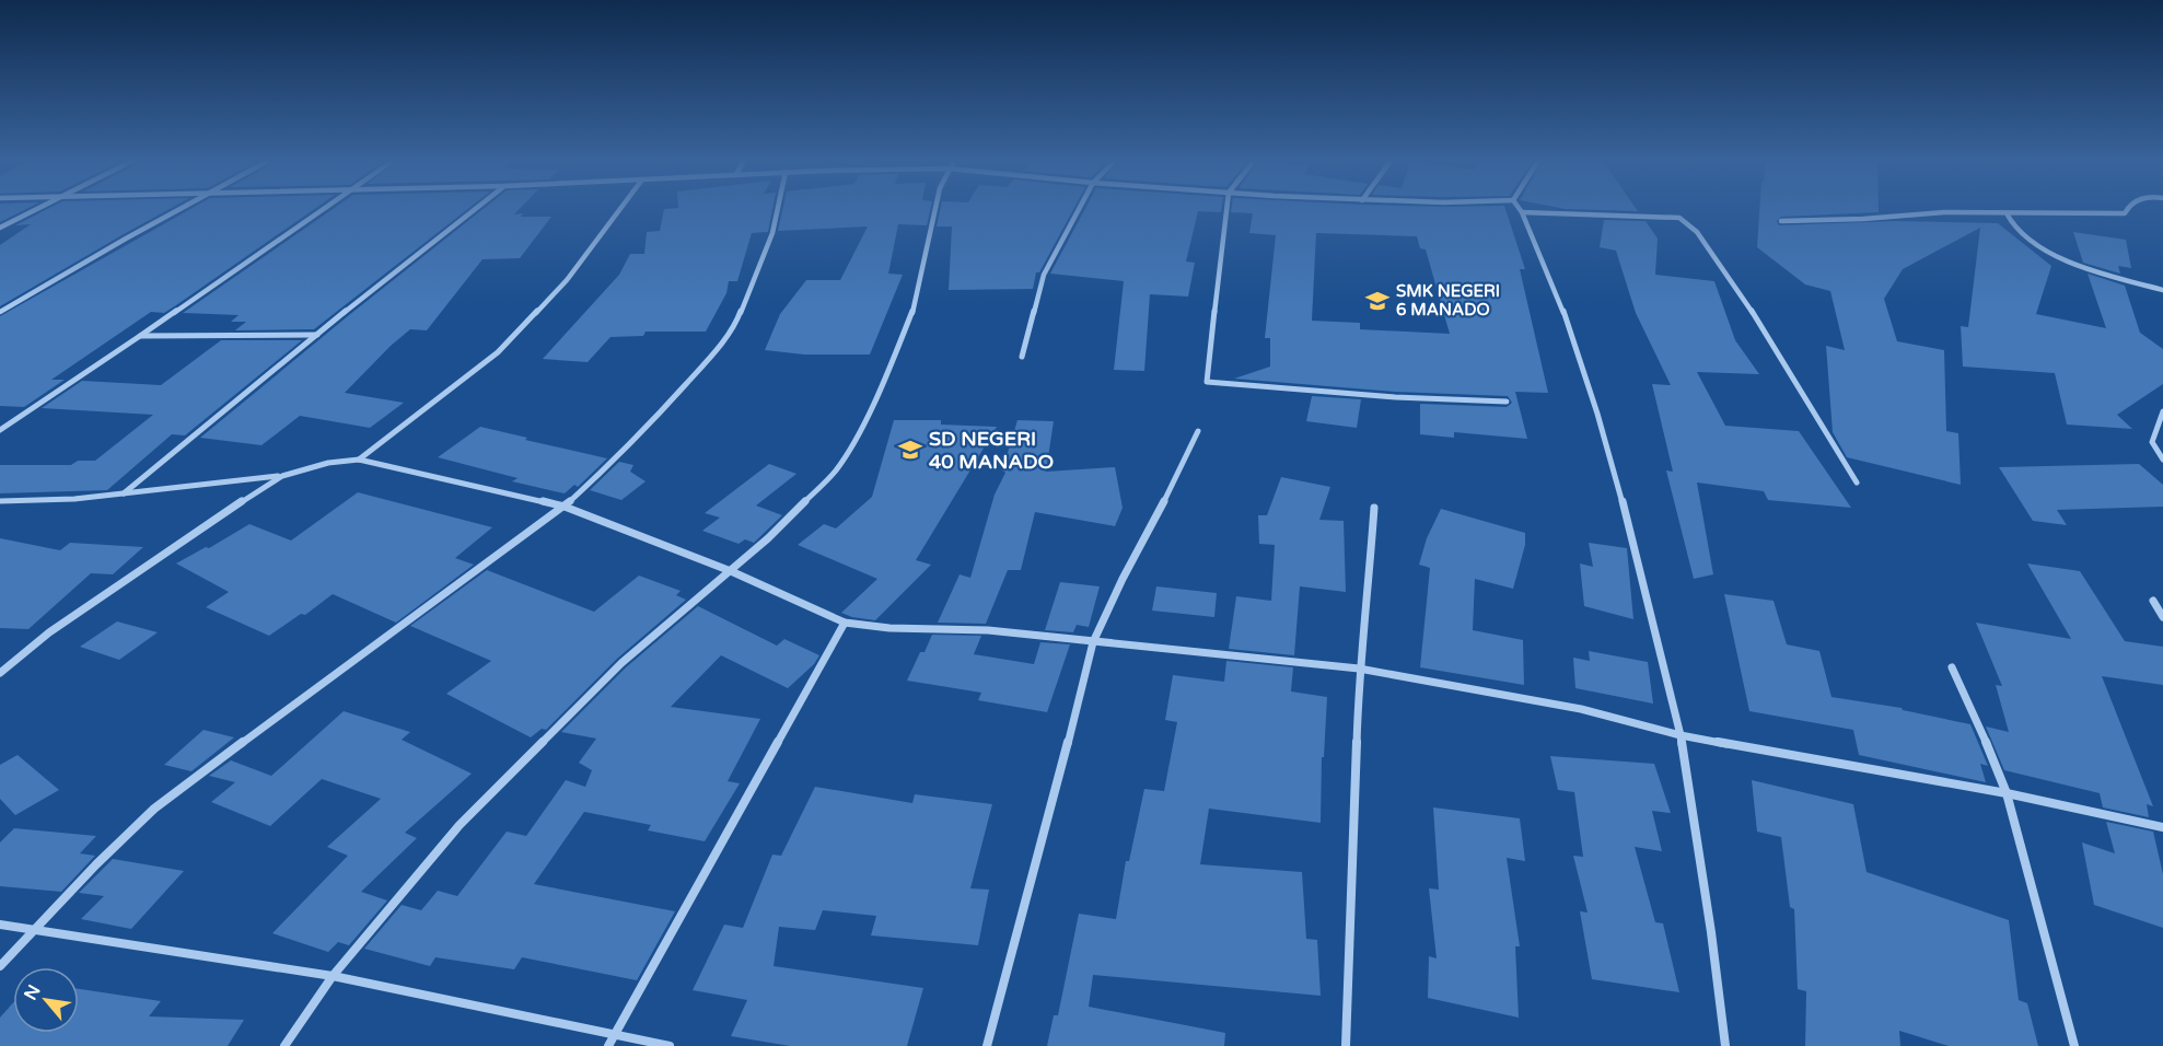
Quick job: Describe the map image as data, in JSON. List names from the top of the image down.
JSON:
{
  "places": {
    "school or university": ["SMK NEGERI 6 MANADO", "SD NEGERI 40 MANADO"]
  },
  "north": "top left"
}
